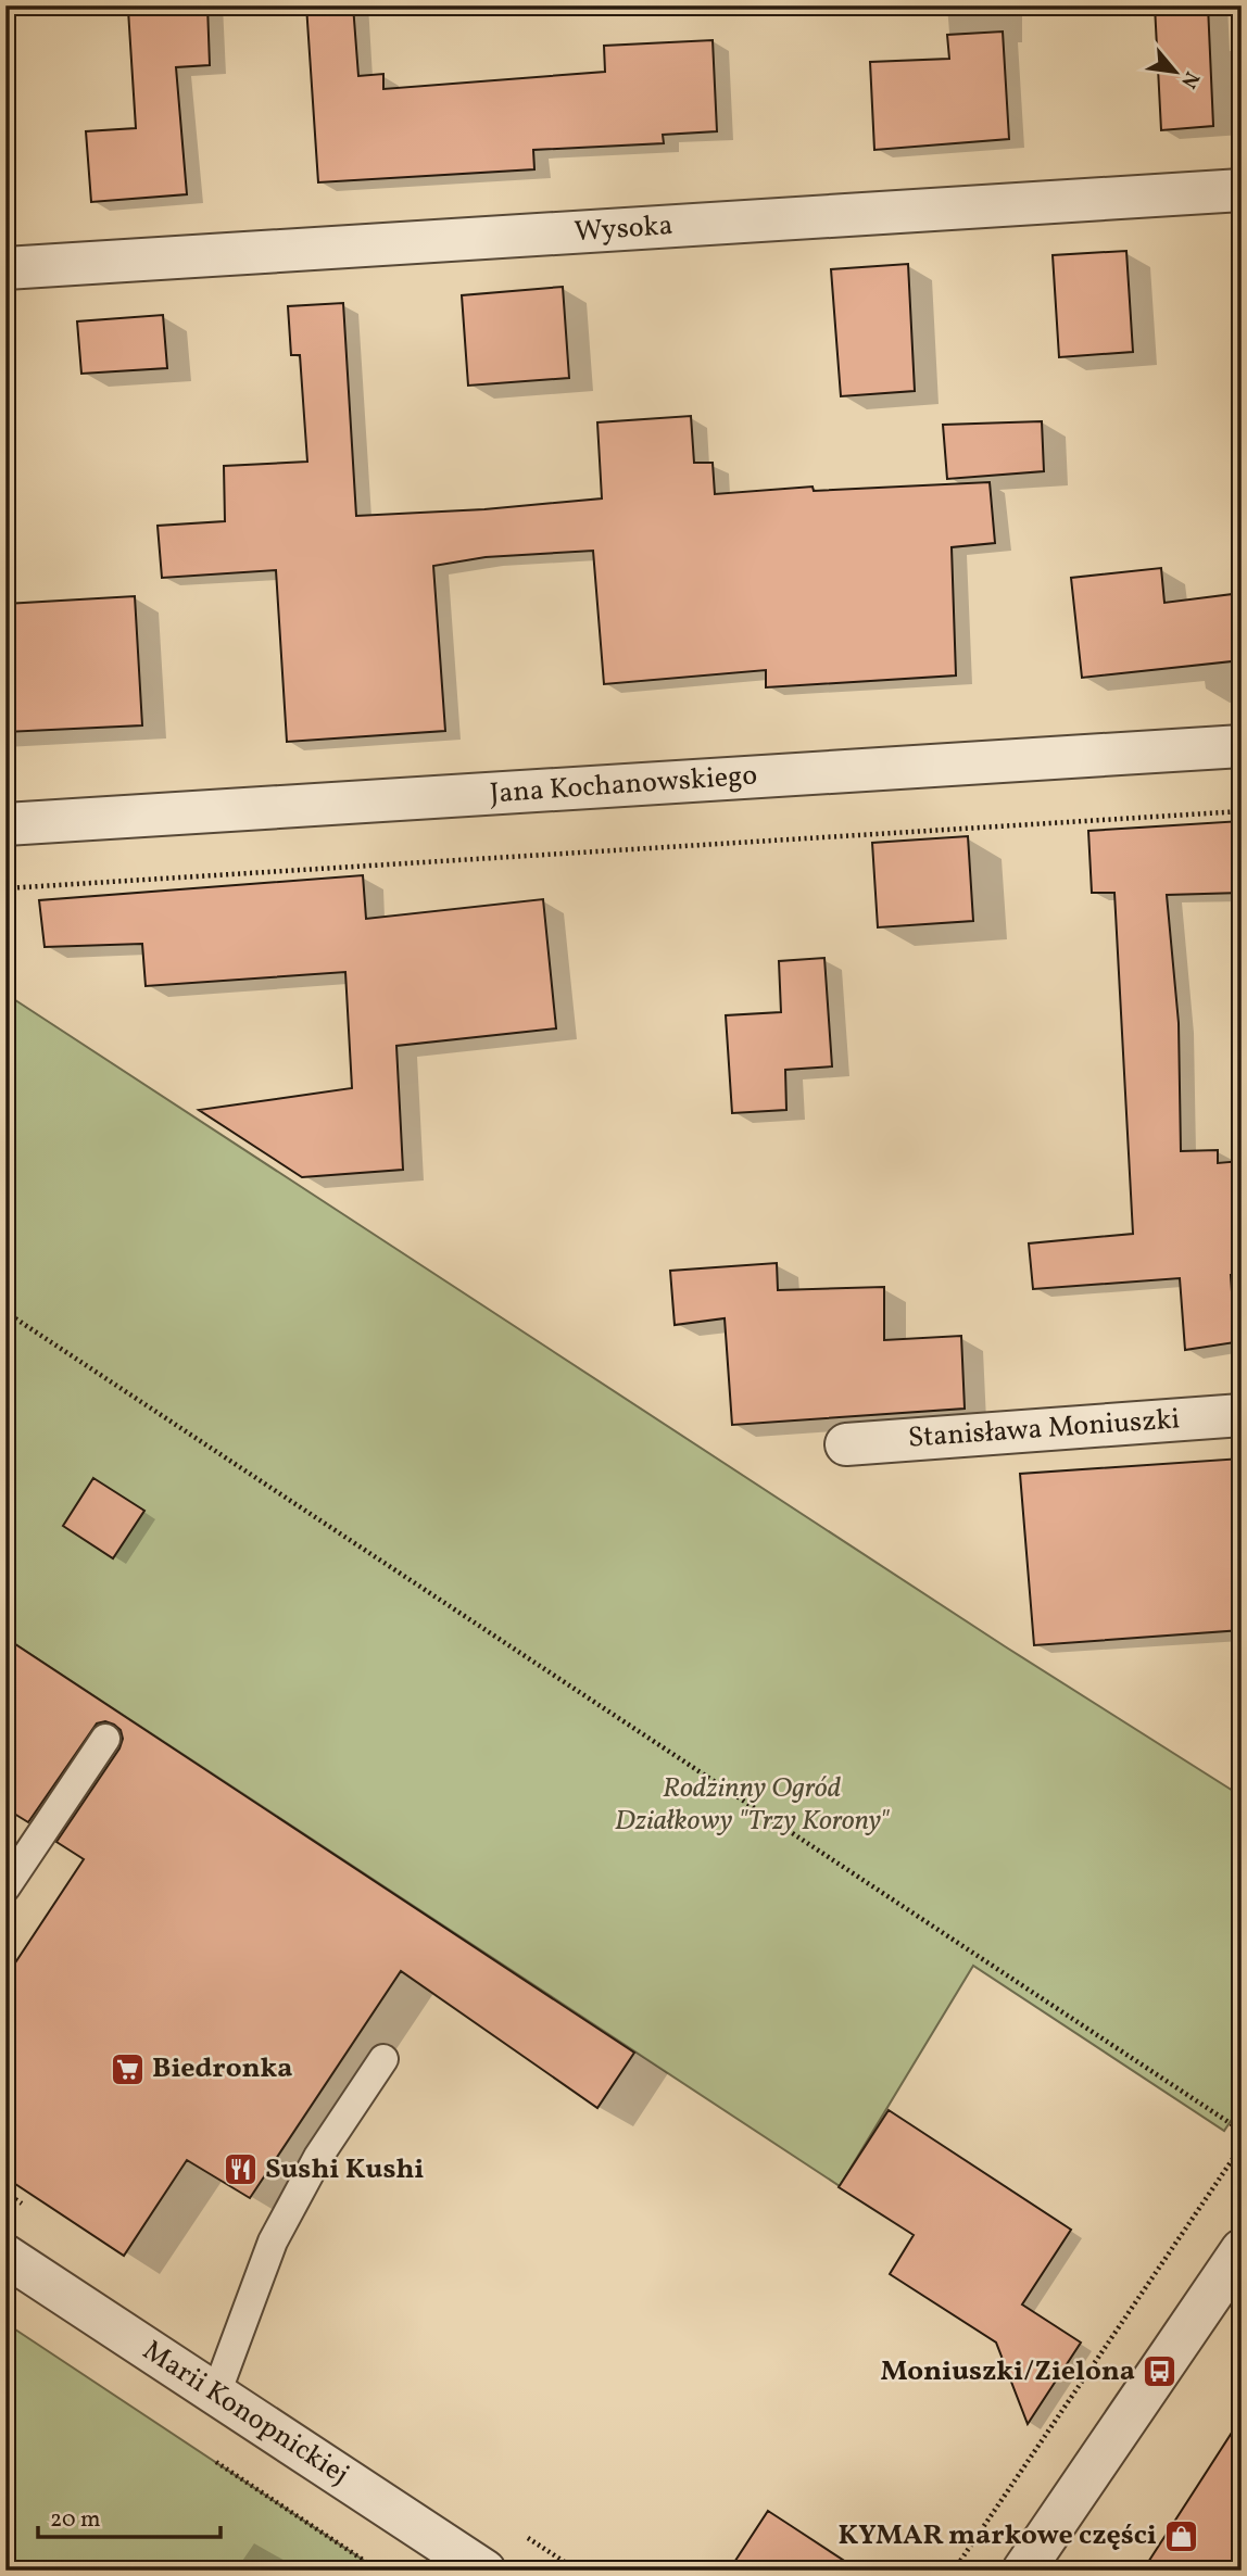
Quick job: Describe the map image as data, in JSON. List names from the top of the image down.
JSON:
{
  "streets": {
    "street": [
      "Wysoka",
      "Jana Kochanowskiego",
      "Stanisława Moniuszki",
      "Marii Konopnickiej"
    ]
  },
  "parks": ["Rodzinny Ogród Działkowy \"Trzy Korony\""],
  "places": {
    "supermarket": ["Biedronka"],
    "restaurant": ["Sushi Kushi"],
    "bus stop": ["Moniuszki/Zielona"],
    "shop": ["KYMAR markowe części"]
  },
  "scale_bar": "20 m",
  "north": "bottom right"
}
